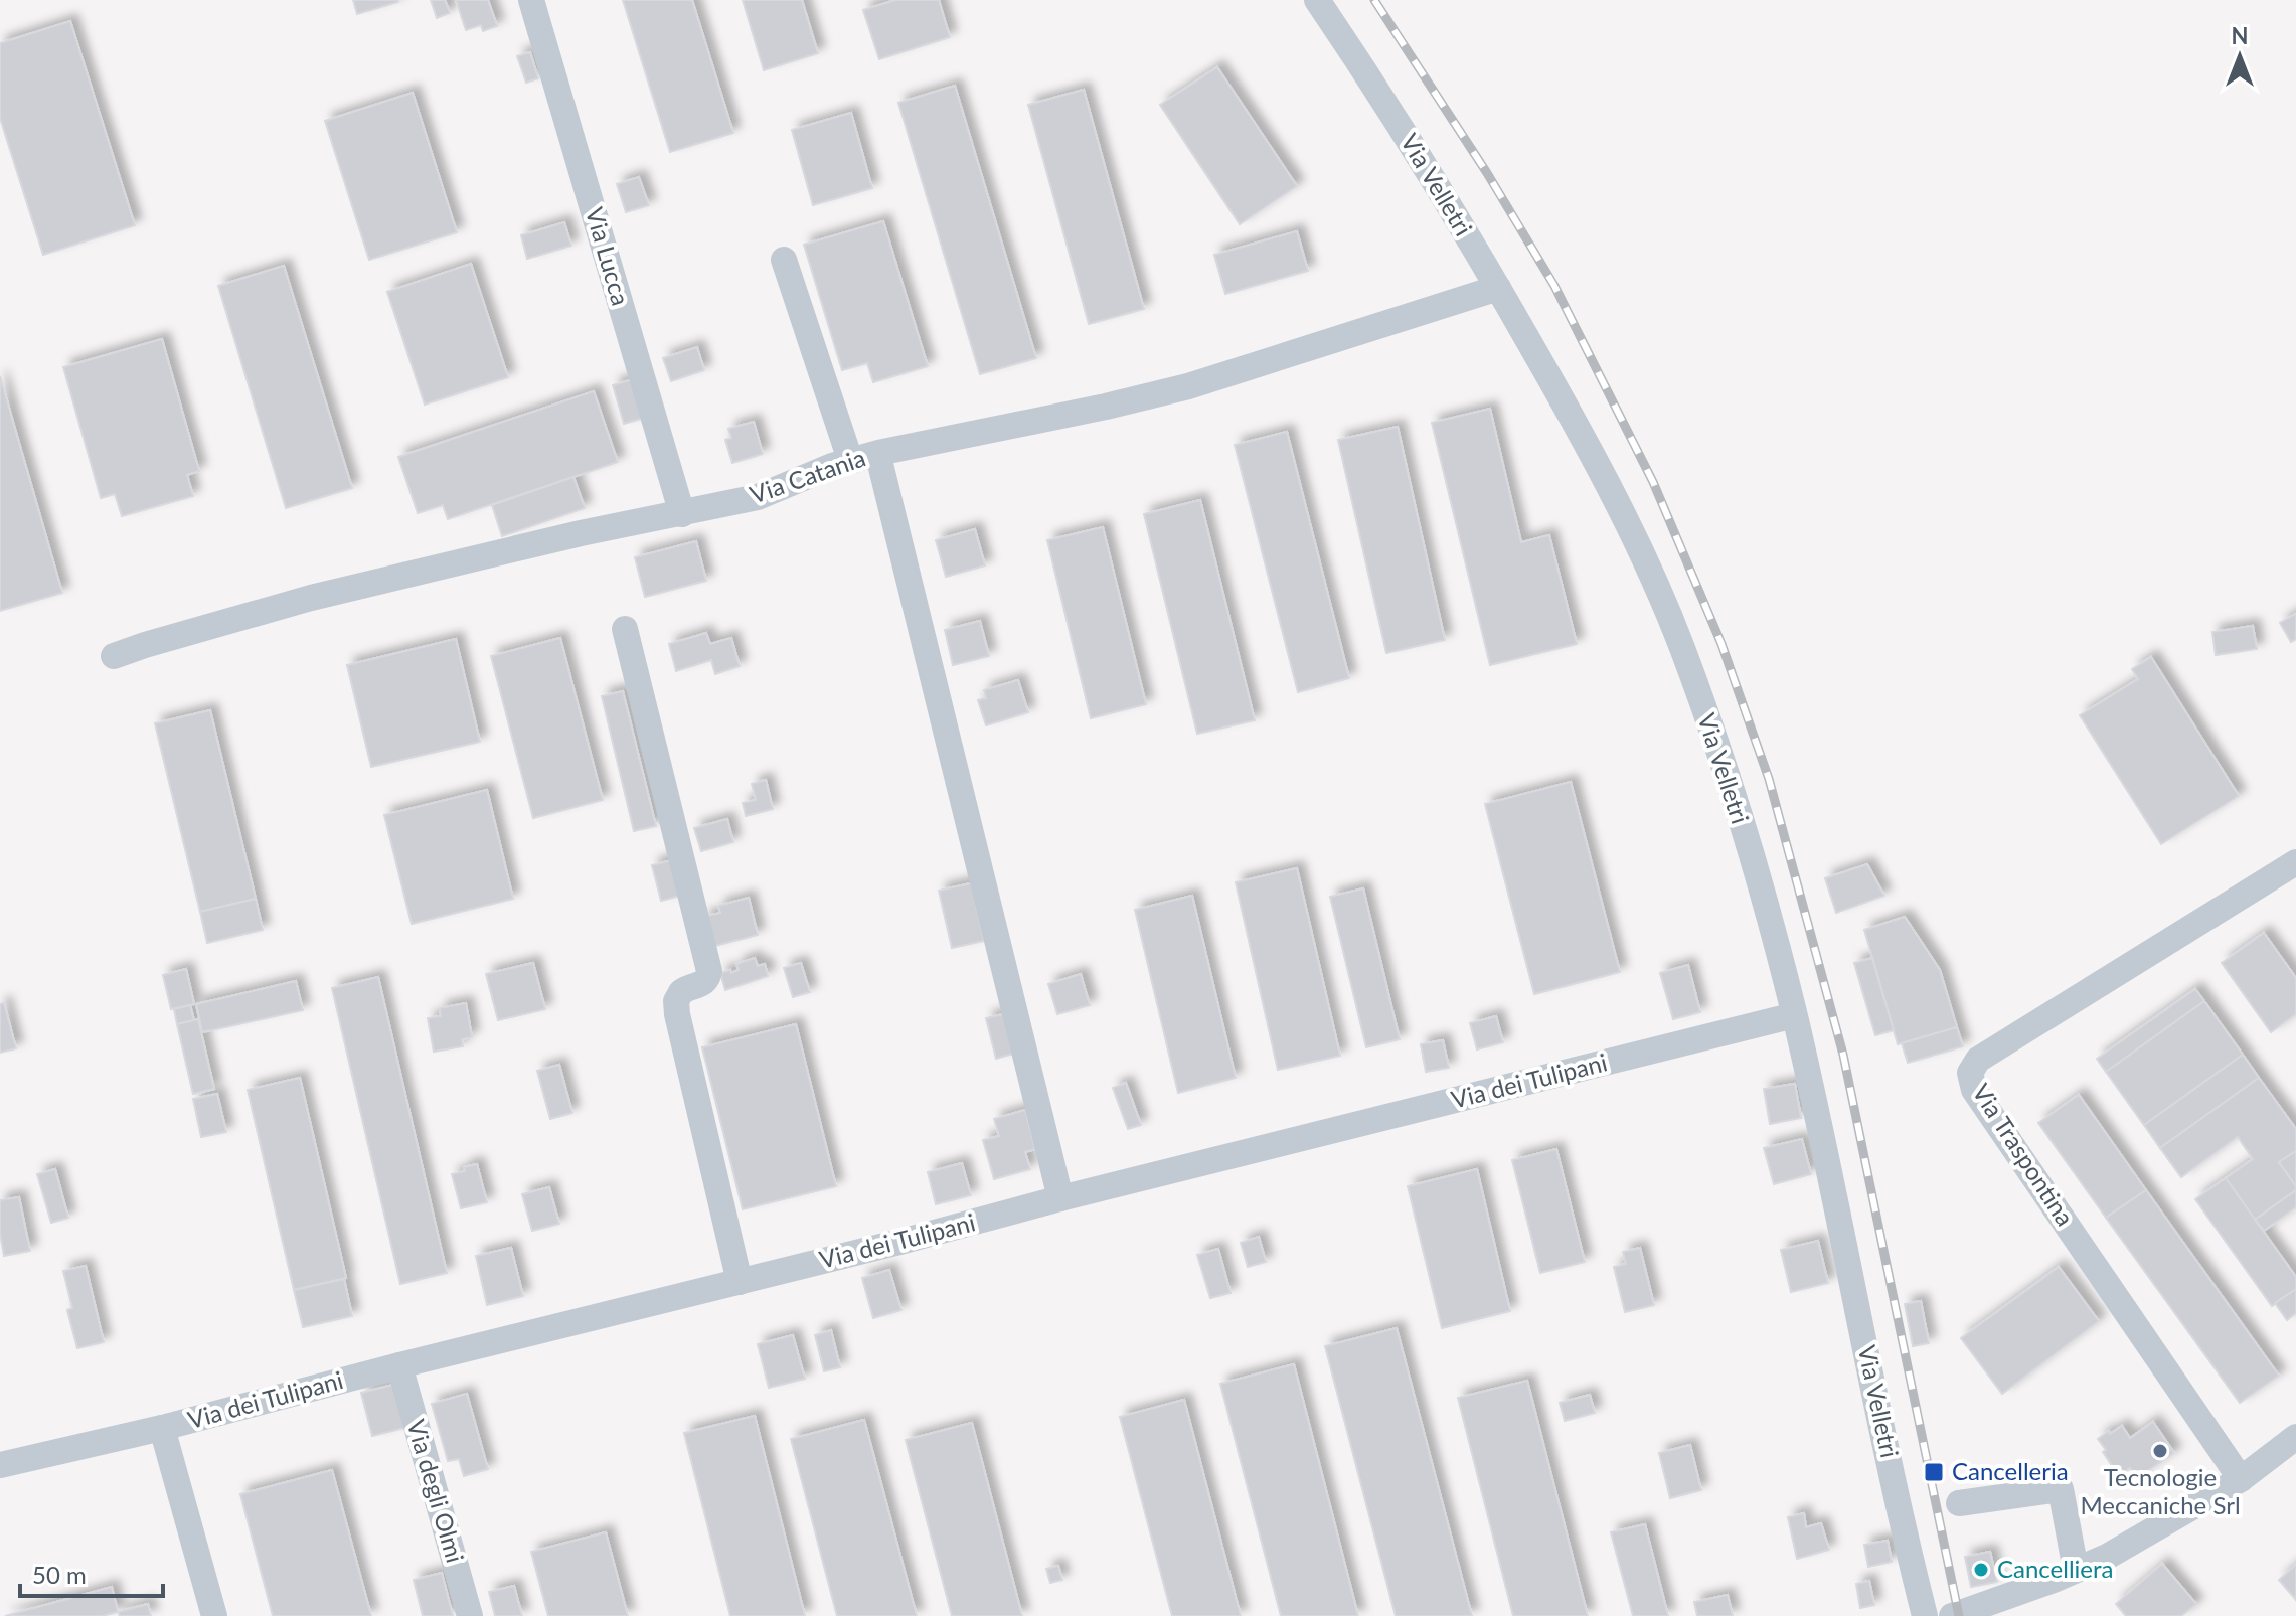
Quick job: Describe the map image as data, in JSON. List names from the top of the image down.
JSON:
{
  "streets": {
    "street": [
      "Via Velletri",
      "Via Lucca",
      "Via Catania",
      "Via dei Tulipani",
      "Via Traspontina",
      "Via degli Olmi"
    ]
  },
  "crossings": [
    ["Via Velletri", "Via Catania"],
    ["Via Velletri", "Via dei Tulipani"],
    ["Via Lucca", "Via Catania"],
    ["Via dei Tulipani", "Via degli Olmi"]
  ],
  "places": {
    "other": ["Tecnologie Meccaniche Srl", "Cancelliera"],
    "transit": ["Cancelleria"]
  },
  "scale_bar": "50 m",
  "north": "top"
}
